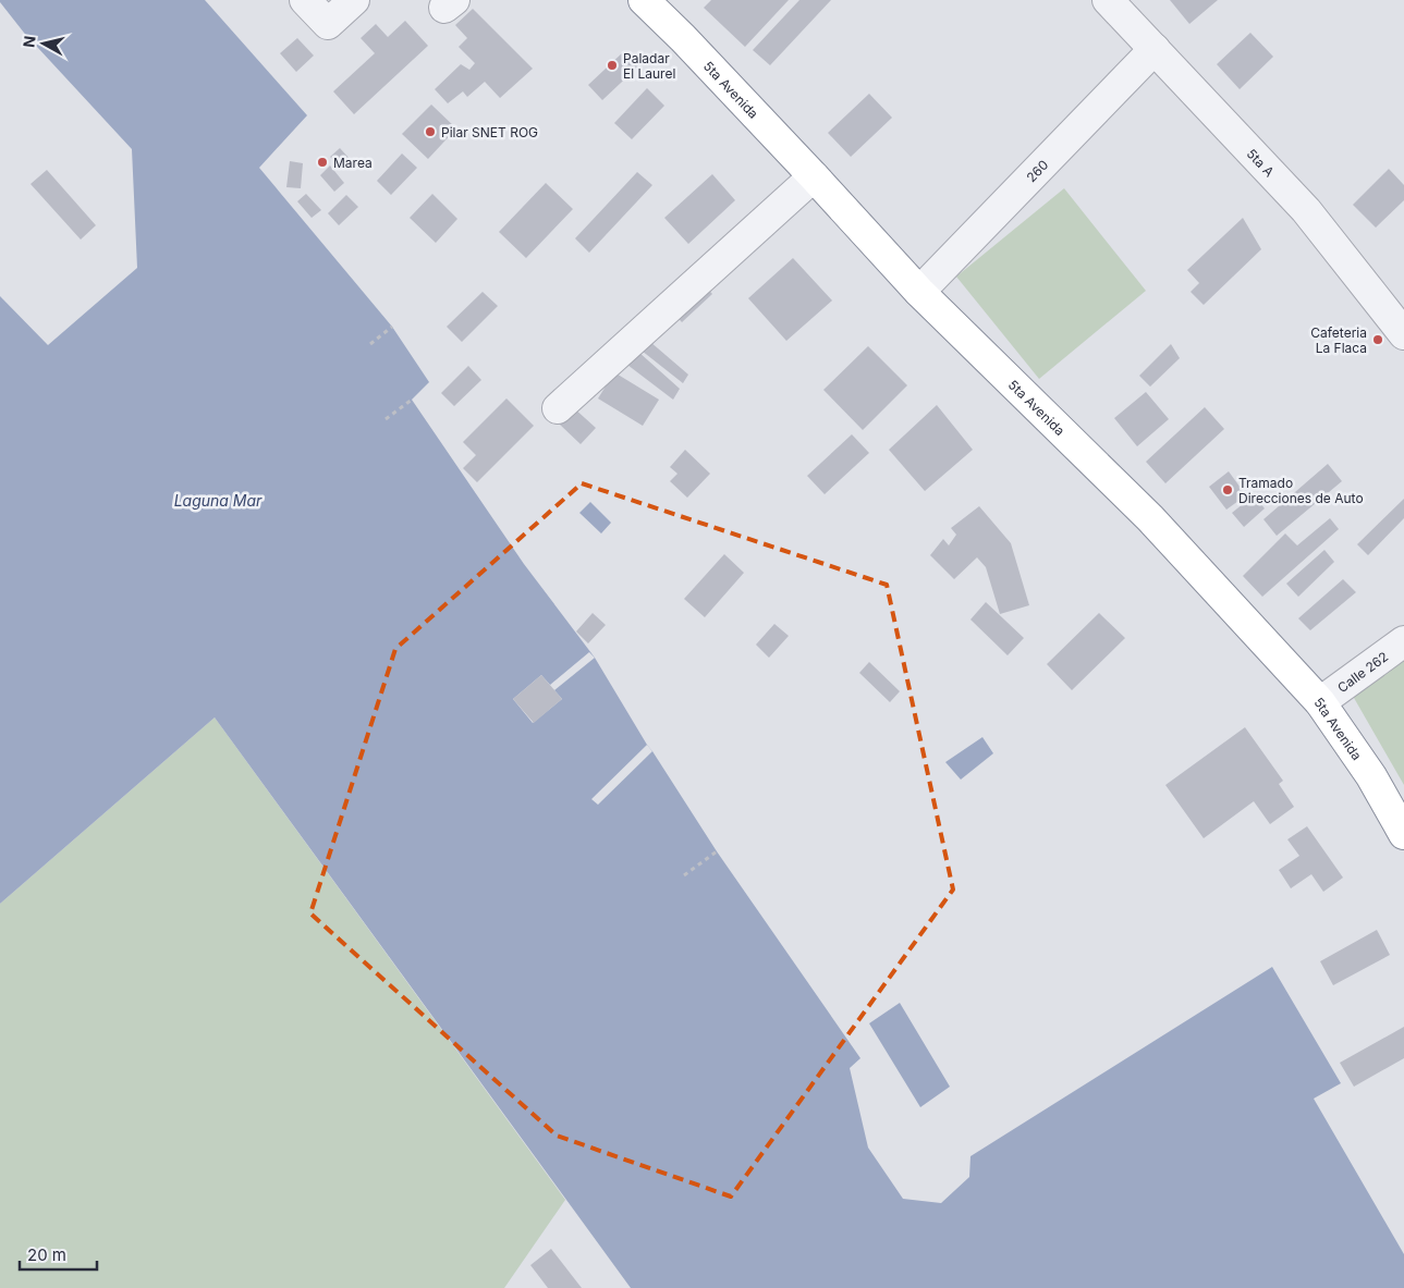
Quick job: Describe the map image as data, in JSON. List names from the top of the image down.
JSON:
{
  "streets": {
    "highway": ["5ta Avenida"],
    "street": ["5ta A", "260", "Calle 262"]
  },
  "crossings": [
    ["5ta Avenida", "260"],
    ["5ta Avenida", "Calle 262"],
    ["5ta A", "260"]
  ],
  "water": ["Laguna Mar"],
  "places": [
    "Paladar El Laurel",
    "Pilar SNET ROG",
    "Marea",
    "Cafeteria La Flaca",
    "Tramado Direcciones de Auto"
  ],
  "scale_bar": "20 m",
  "north": "left"
}
